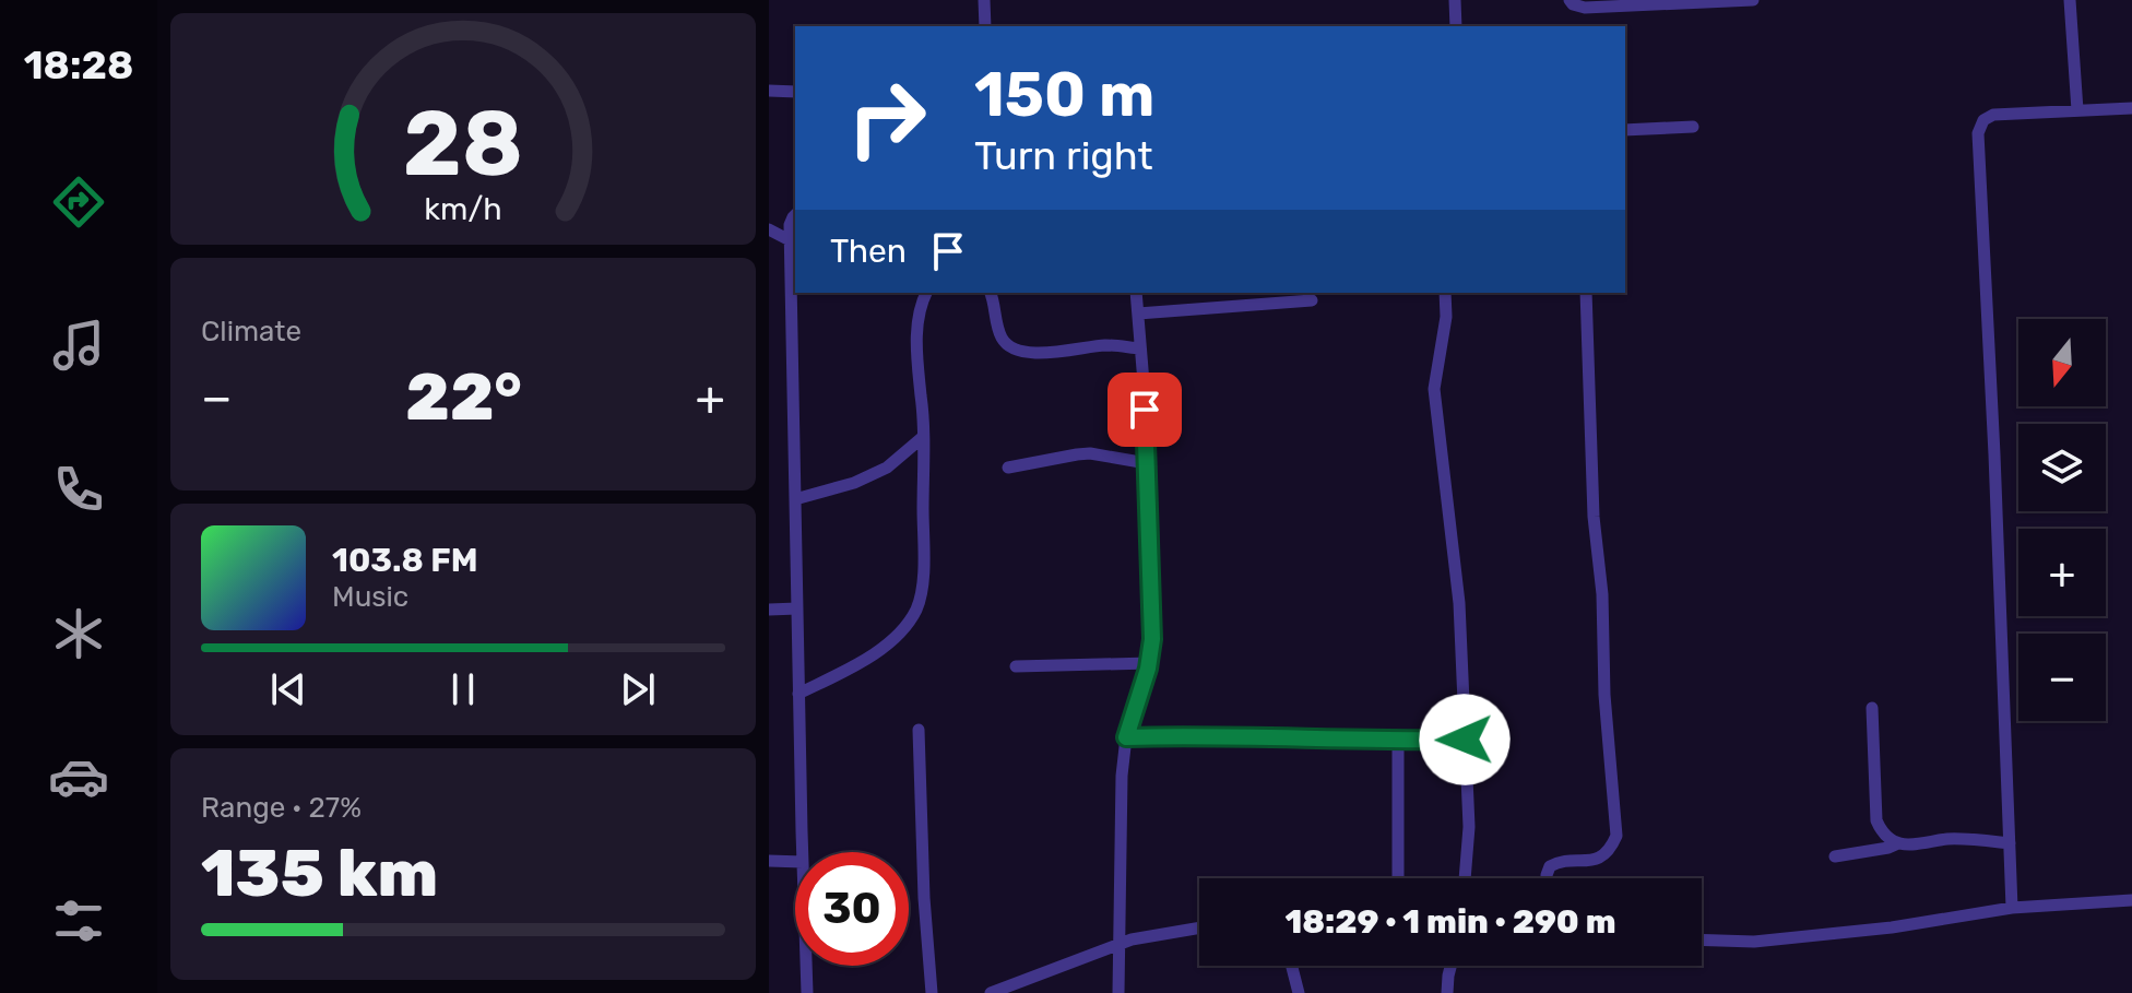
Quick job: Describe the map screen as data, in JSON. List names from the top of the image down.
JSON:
{
  "north": "bottom",
  "page": {
    "tabs": "18:28",
    "turn": ["150 m", "Turn right"],
    "then": "Then",
    "tile": [
      "Climate",
      ["Range · 27%", "135 km"]
    ],
    "map_buttons": ["+", "−"],
    "heat": ["−", "22°", "+"],
    "song": ["103.8 FM", "Music"],
    "limit": "30",
    "trip": "18:29 · 1 min · 290 m",
    "gauge": ["28", "km/h"]
  }
}
